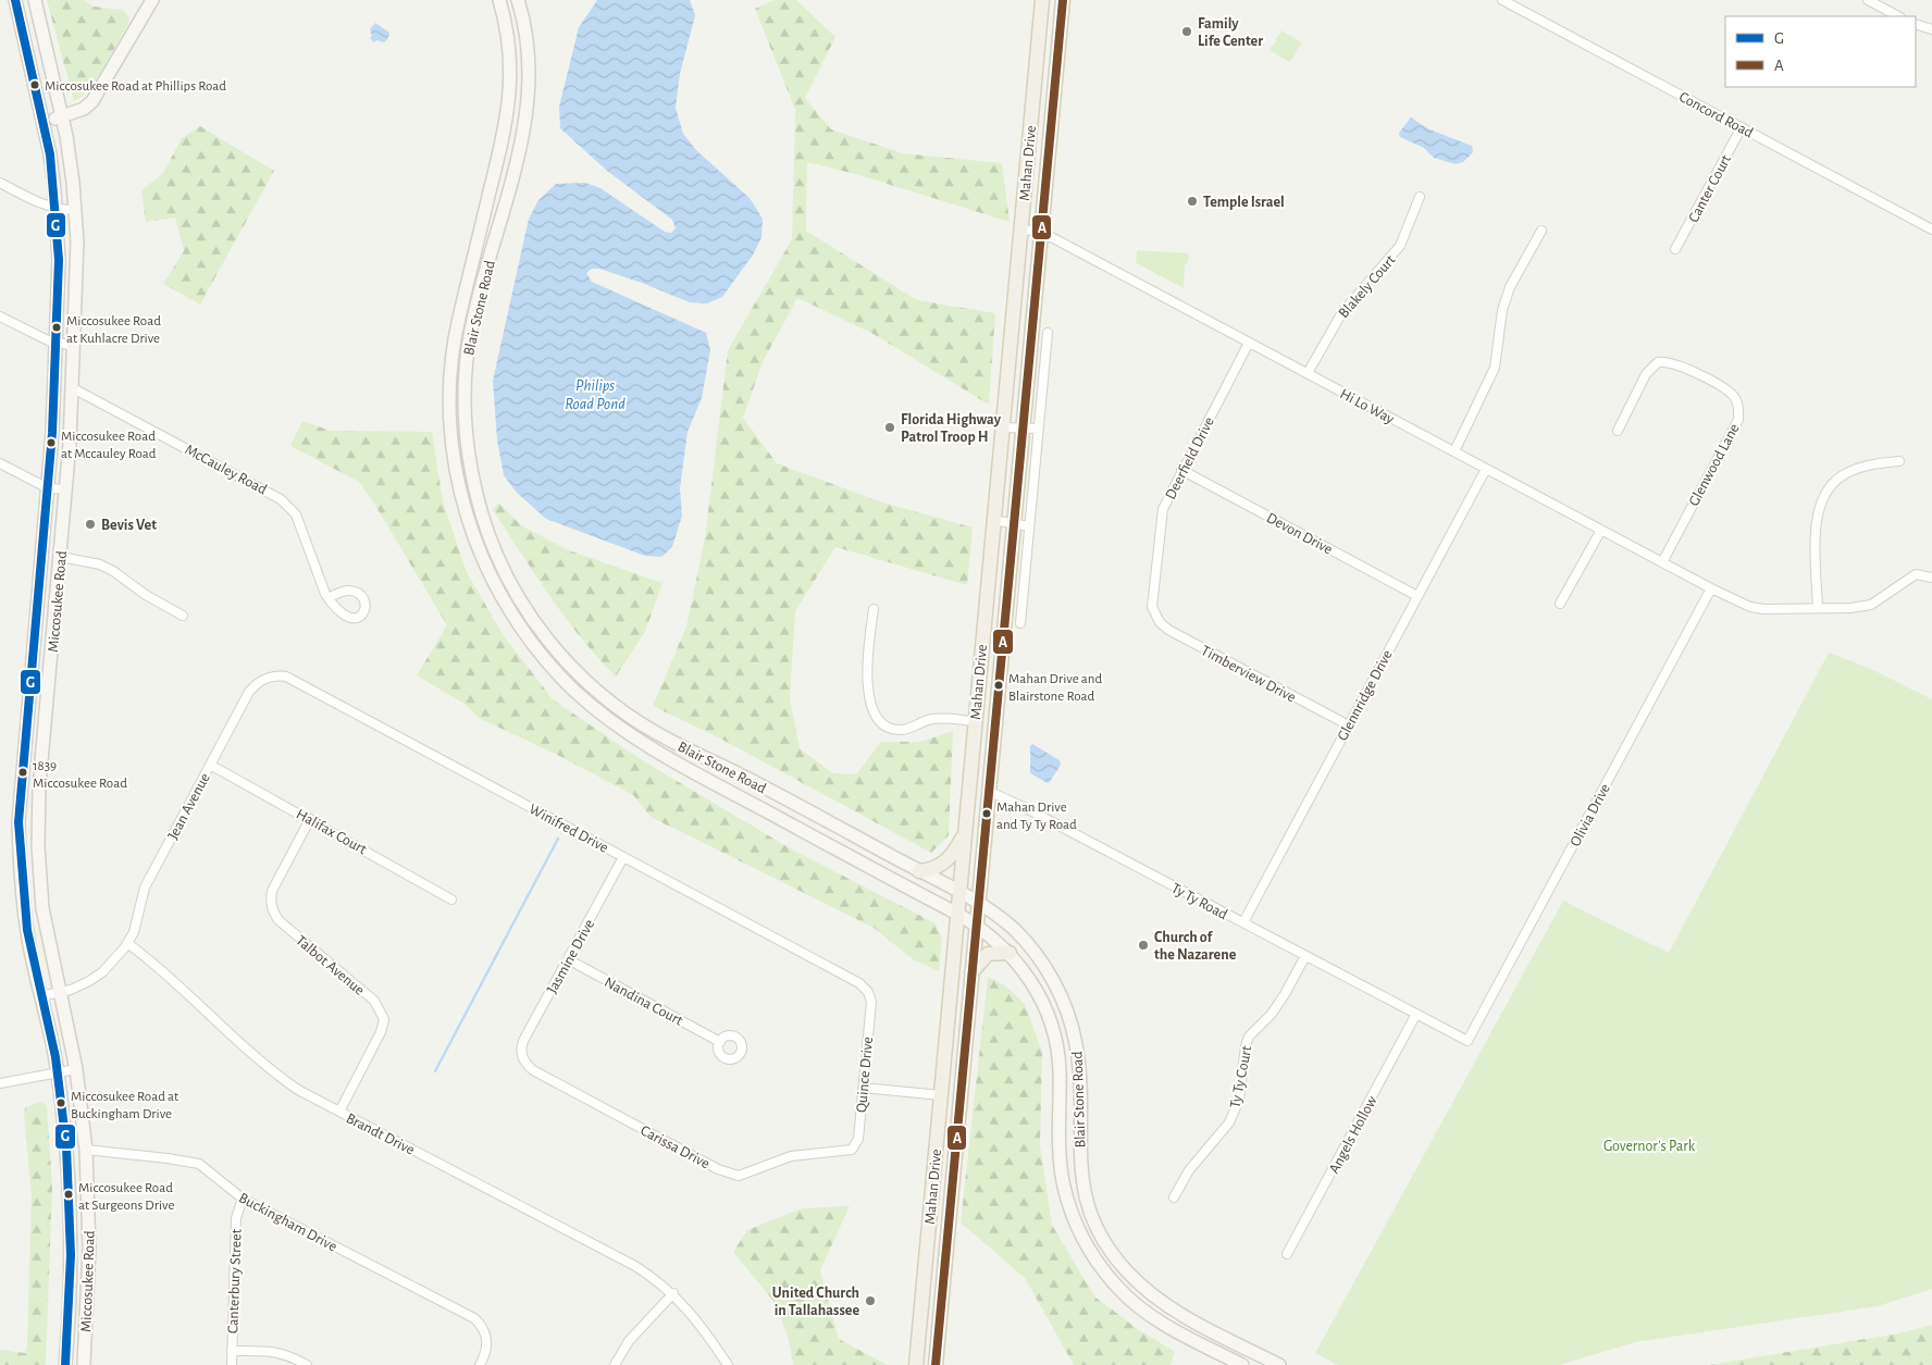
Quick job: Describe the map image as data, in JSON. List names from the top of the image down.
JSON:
{
  "streets": {
    "main road": ["Mahan Drive", "Blair Stone Road", "Miccosukee Road"],
    "street": [
      "Concord Road",
      "Canter Court",
      "Blakely Court",
      "Hi Lo Way",
      "Deerfield Drive",
      "Glenwood Lane",
      "McCauley Road",
      "Devon Drive",
      "Timberview Drive",
      "Glennridge Drive",
      "Jean Avenue",
      "Olivia Drive",
      "Winifred Drive",
      "Halifax Court",
      "Ty Ty Road",
      "Jasmine Drive",
      "Talbot Avenue",
      "Nandina Court",
      "Quince Drive",
      "Ty Ty Court",
      "Brandt Drive",
      "Angels Hollow",
      "Carissa Drive",
      "Buckingham Drive",
      "Canterbury Street"
    ]
  },
  "crossings": [
    ["Concord Road", "Canter Court"],
    ["Mahan Drive", "Blair Stone Road"],
    ["Mahan Drive", "Hi Lo Way"],
    ["Mahan Drive", "Ty Ty Road"],
    ["Blakely Court", "Hi Lo Way"],
    ["Hi Lo Way", "Deerfield Drive"],
    ["Hi Lo Way", "Glenwood Lane"],
    ["Hi Lo Way", "Glennridge Drive"],
    ["Hi Lo Way", "Olivia Drive"],
    ["Deerfield Drive", "Devon Drive"],
    ["Deerfield Drive", "Timberview Drive"],
    ["McCauley Road", "Miccosukee Road"],
    ["Devon Drive", "Glennridge Drive"],
    ["Miccosukee Road", "Buckingham Drive"],
    ["Timberview Drive", "Glennridge Drive"],
    ["Glennridge Drive", "Ty Ty Road"],
    ["Jean Avenue", "Winifred Drive"],
    ["Jean Avenue", "Halifax Court"],
    ["Jean Avenue", "Brandt Drive"],
    ["Olivia Drive", "Ty Ty Road"],
    ["Winifred Drive", "Jasmine Drive"],
    ["Winifred Drive", "Quince Drive"],
    ["Halifax Court", "Talbot Avenue"],
    ["Ty Ty Road", "Ty Ty Court"],
    ["Ty Ty Road", "Angels Hollow"],
    ["Jasmine Drive", "Nandina Court"],
    ["Jasmine Drive", "Carissa Drive"],
    ["Talbot Avenue", "Brandt Drive"],
    ["Quince Drive", "Carissa Drive"],
    ["Buckingham Drive", "Canterbury Street"]
  ],
  "water": ["Philips Road Pond"],
  "parks": ["Governor's Park"],
  "places": [
    "Family Life Center",
    "Miccosukee Road at Phillips Road",
    "Temple Israel",
    "Miccosukee Road at Kuhlacre Drive",
    "Florida Highway Patrol Troop H",
    "Miccosukee Road at Mccauley Road",
    "Bevis Vet",
    "Mahan Drive and Blairstone Road",
    "1839 Miccosukee Road",
    "Mahan Drive and Ty Ty Road",
    "Church of the Nazarene",
    "Miccosukee Road at Buckingham Drive",
    "Miccosukee Road at Surgeons Drive",
    "United Church in Tallahassee"
  ],
  "lines": ["transit line G", "transit line A"],
  "legend": ["G", "A"]
}
